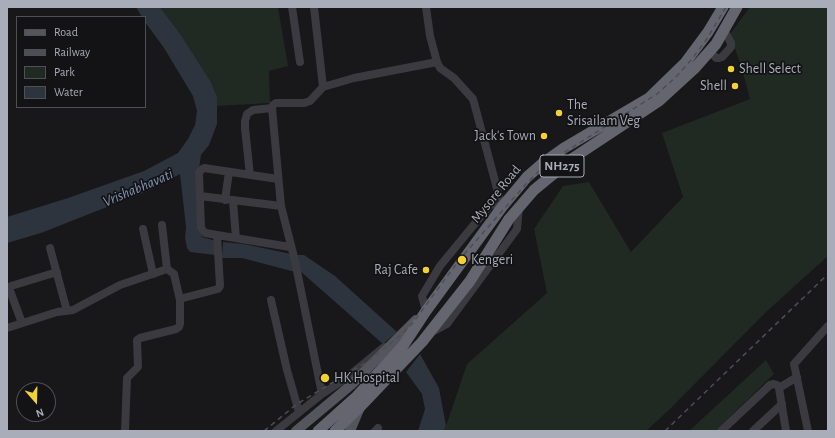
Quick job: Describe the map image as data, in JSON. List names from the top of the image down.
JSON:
{
  "streets": {
    "highway": ["NH275", "Mysore Road"]
  },
  "water": ["Vrishabhavati"],
  "places": [
    "Shell Select",
    "Shell",
    "The Srisailam Veg",
    "Jack's Town",
    "Kengeri",
    "Raj Cafe",
    "HK Hospital"
  ],
  "legend": [
    "Road",
    "Railway",
    "Park",
    "Water"
  ],
  "north": "bottom"
}
